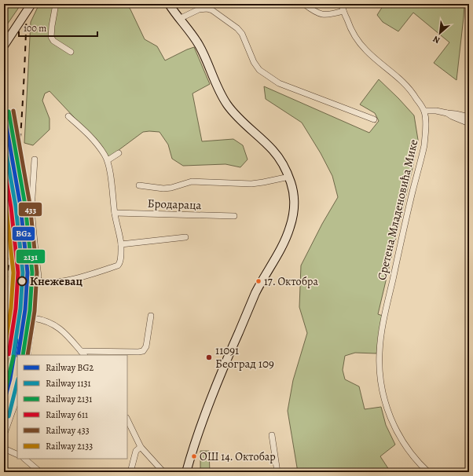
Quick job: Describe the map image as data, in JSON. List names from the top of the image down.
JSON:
{
  "streets": {
    "street": ["Бродараца", "Сретена Младеновића Мике"]
  },
  "places": [
    "Кнежевац",
    "17. Октобра",
    "11091 Београд 109",
    "ОШ 14. Октобар"
  ],
  "lines": [
    "rail line 433",
    "rail line 2131",
    "rail line BG2",
    "rail line 1131",
    "rail line 611",
    "rail line 2133"
  ],
  "legend": [
    "Railway BG2",
    "Railway 1131",
    "Railway 2131",
    "Railway 611",
    "Railway 433",
    "Railway 2133"
  ],
  "scale_bar": "100 m",
  "north": "bottom left"
}
